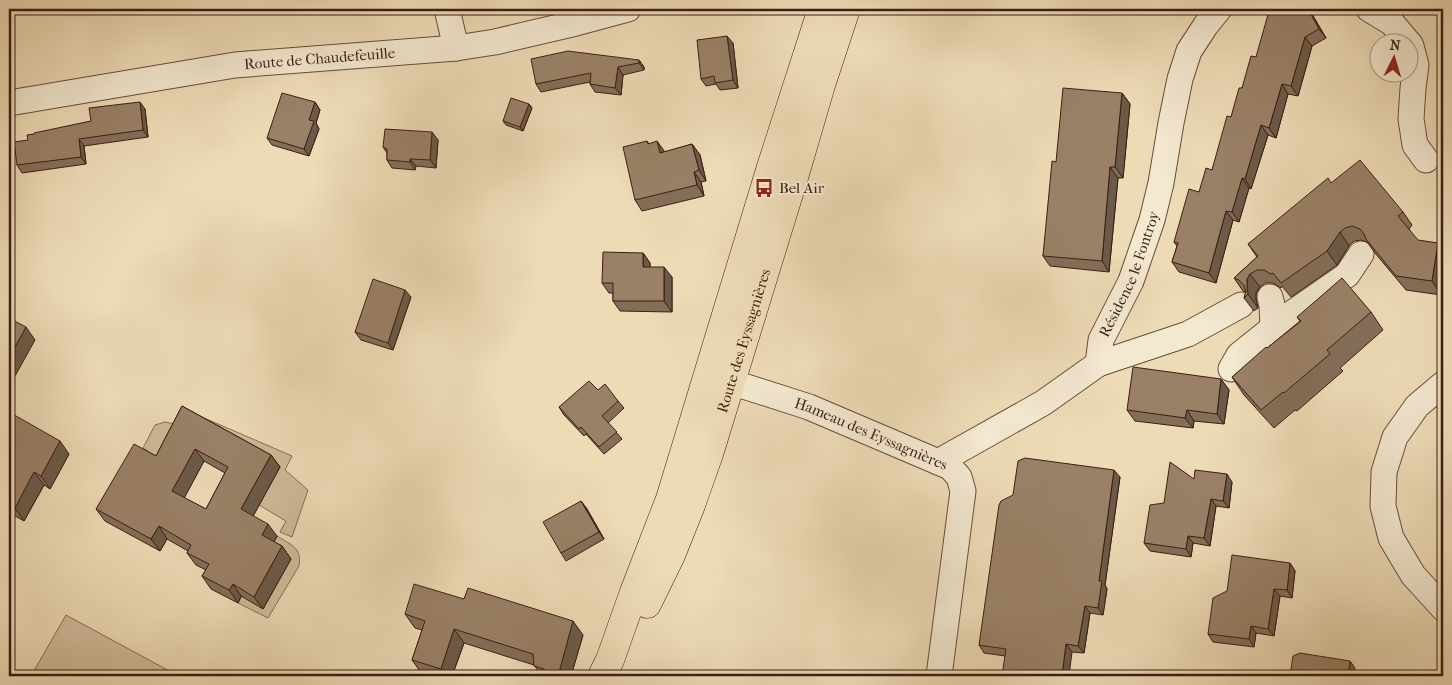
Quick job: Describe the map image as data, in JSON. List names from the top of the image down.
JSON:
{
  "streets": {
    "main road": ["Route des Eyssagnières"],
    "street": ["Route de Chaudefeuille", "Résidence le Fontroy", "Hameau des Eyssagnières"]
  },
  "crossings": [
    ["Route des Eyssagnières", "Hameau des Eyssagnières"]
  ],
  "places": {
    "bus stop": ["Bel Air"]
  },
  "north": "top"
}
